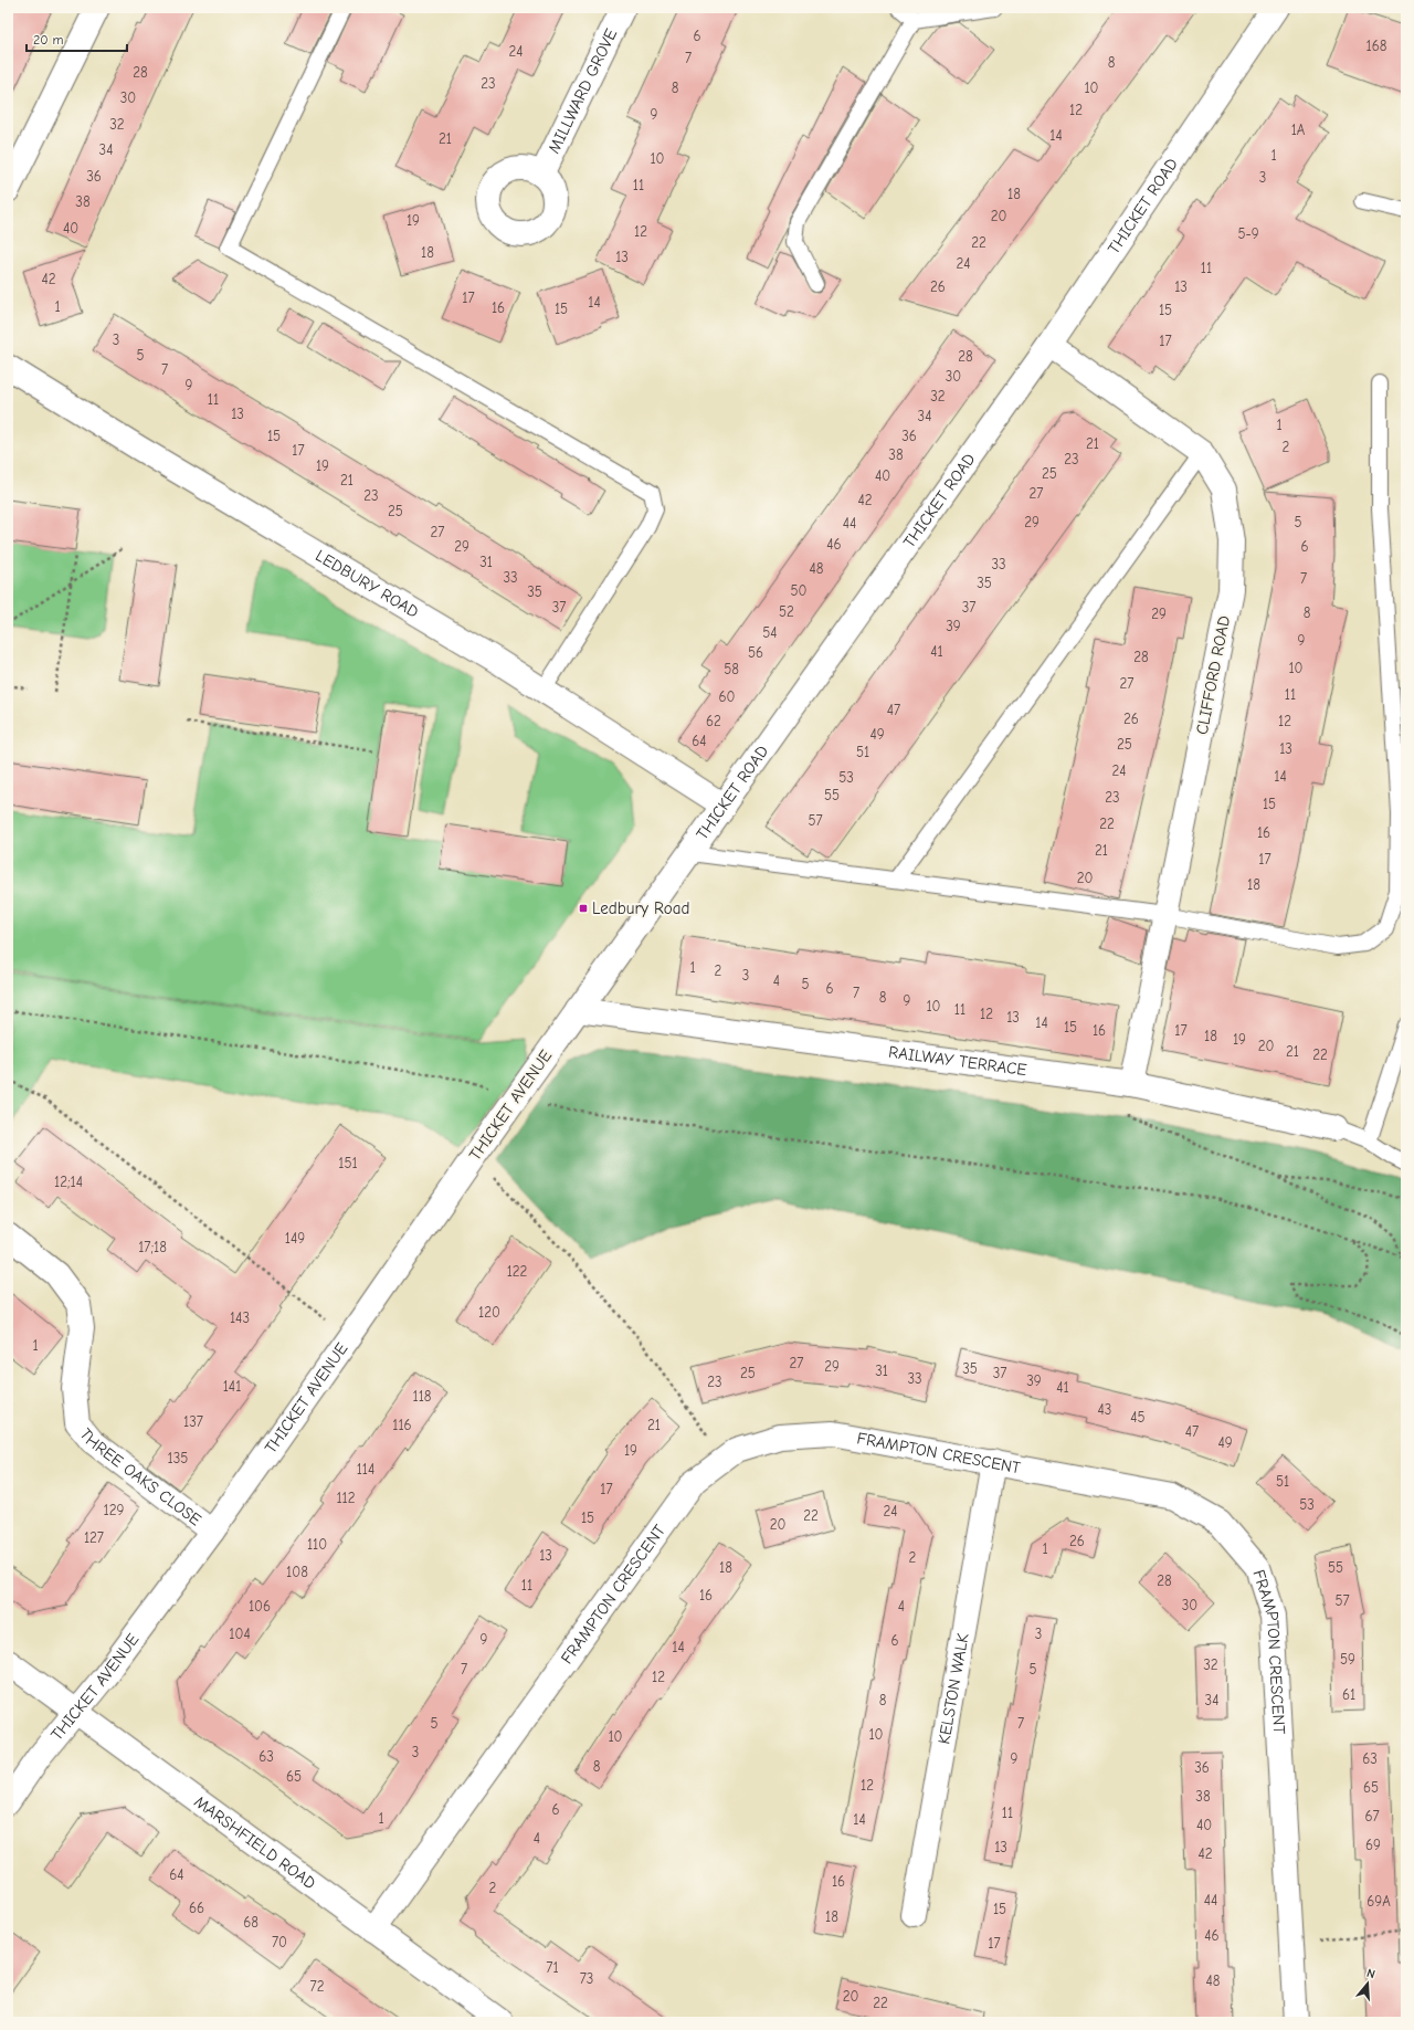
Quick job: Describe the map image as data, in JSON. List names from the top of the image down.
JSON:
{
  "streets": {
    "street": [
      "MILLWARD GROVE",
      "THICKET ROAD",
      "LEDBURY ROAD",
      "CLIFFORD ROAD",
      "RAILWAY TERRACE",
      "THICKET AVENUE",
      "FRAMPTON CRESCENT",
      "THREE OAKS CLOSE",
      "KELSTON WALK",
      "MARSHFIELD ROAD"
    ]
  },
  "crossings": [
    ["THICKET ROAD", "LEDBURY ROAD"],
    ["THICKET ROAD", "CLIFFORD ROAD"],
    ["THICKET ROAD", "THICKET AVENUE"],
    ["CLIFFORD ROAD", "RAILWAY TERRACE"],
    ["RAILWAY TERRACE", "THICKET AVENUE"],
    ["THICKET AVENUE", "THREE OAKS CLOSE"],
    ["THICKET AVENUE", "MARSHFIELD ROAD"],
    ["FRAMPTON CRESCENT", "KELSTON WALK"],
    ["FRAMPTON CRESCENT", "MARSHFIELD ROAD"]
  ],
  "places": {
    "transit": ["Ledbury Road"]
  },
  "house_numbers": [
    "6",
    "168",
    "24",
    "7",
    "8",
    "28",
    "23",
    "8",
    "10",
    "30",
    "12",
    "9",
    "32",
    "1A",
    "14",
    "21",
    "34",
    "1",
    "10",
    "36",
    "3",
    "11",
    "18",
    "38",
    "20",
    "19",
    "40",
    "12",
    "5-9",
    "22",
    "18",
    "13",
    "24",
    "11",
    "42",
    "26",
    "13",
    "17",
    "14",
    "1",
    "16",
    "15",
    "15",
    "3",
    "17",
    "5",
    "28",
    "7",
    "30",
    "9",
    "32",
    "11",
    "13",
    "34",
    "1",
    "15",
    "36",
    "21",
    "2",
    "17",
    "38",
    "23",
    "19",
    "25",
    "40",
    "21",
    "27",
    "23",
    "42",
    "25",
    "29",
    "5",
    "44",
    "27",
    "46",
    "29",
    "6",
    "31",
    "33",
    "48",
    "33",
    "7",
    "35",
    "50",
    "35",
    "37",
    "37",
    "52",
    "8",
    "29",
    "39",
    "54",
    "9",
    "41",
    "56",
    "28",
    "10",
    "58",
    "27",
    "11",
    "60",
    "47",
    "26",
    "62",
    "12",
    "49",
    "64",
    "25",
    "13",
    "51",
    "24",
    "14",
    "53",
    "55",
    "23",
    "15",
    "57",
    "22",
    "16",
    "21",
    "17",
    "20",
    "18",
    "1",
    "2",
    "3",
    "4",
    "5",
    "6",
    "7",
    "8",
    "9",
    "10",
    "11",
    "12",
    "13",
    "14",
    "15",
    "16",
    "17",
    "18",
    "19",
    "20",
    "21",
    "22",
    "151",
    "12;14",
    "149",
    "17;18",
    "122",
    "120",
    "143",
    "1",
    "27",
    "29",
    "35",
    "31",
    "25",
    "37",
    "33",
    "39",
    "23",
    "141",
    "41",
    "118",
    "43",
    "45",
    "137",
    "116",
    "21",
    "47",
    "49",
    "19",
    "135",
    "114",
    "51",
    "17",
    "112",
    "53",
    "129",
    "24",
    "22",
    "15",
    "20",
    "127",
    "26",
    "110",
    "1",
    "13",
    "2",
    "18",
    "55",
    "108",
    "28",
    "11",
    "16",
    "57",
    "30",
    "106",
    "4",
    "104",
    "3",
    "9",
    "6",
    "14",
    "59",
    "32",
    "7",
    "5",
    "12",
    "61",
    "8",
    "34",
    "5",
    "7",
    "10",
    "10",
    "3",
    "63",
    "9",
    "63",
    "8",
    "36",
    "65",
    "12",
    "65",
    "38",
    "6",
    "11",
    "67",
    "1",
    "14",
    "40",
    "4",
    "69",
    "13",
    "42",
    "64",
    "16",
    "2",
    "44",
    "69A",
    "66",
    "15",
    "18",
    "68",
    "46",
    "70",
    "17",
    "71",
    "73",
    "48",
    "72",
    "20",
    "22"
  ],
  "scale_bar": "20 m",
  "north": "top"
}
